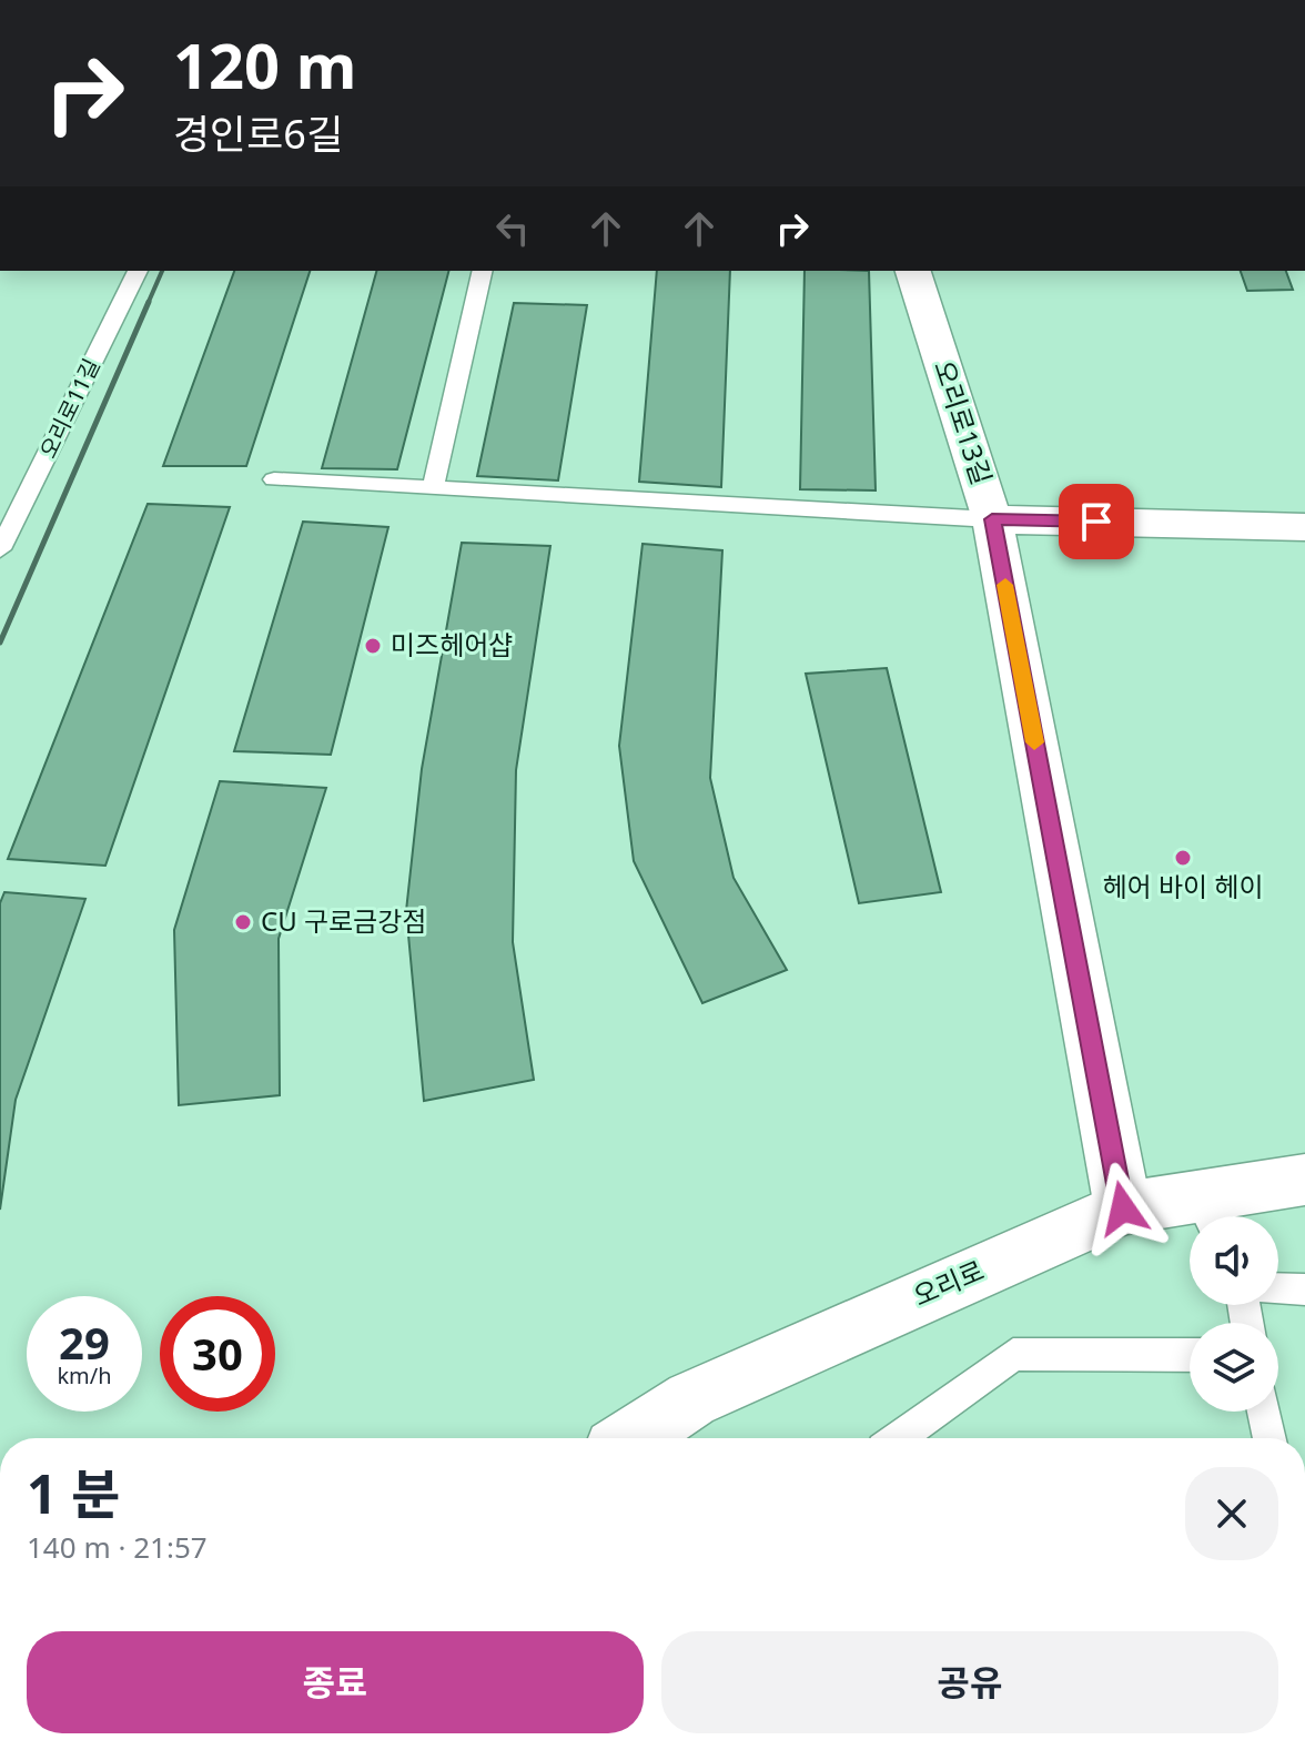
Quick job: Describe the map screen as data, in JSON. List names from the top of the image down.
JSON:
{
  "streets": {
    "street": ["오리로13길", "오리로"],
    "lane": ["오리로11길"]
  },
  "crossings": [
    ["오리로13길", "오리로"]
  ],
  "places": ["미즈헤어샵", "헤어 바이 헤이", "CU 구로금강점"],
  "page": {
    "turn": ["120 m", "경인로6길"],
    "speed": "29 km/h",
    "limit": "30",
    "heading": ["1 분", "140 m · 21:57"],
    "buttons": ["종료", "공유"]
  }
}
